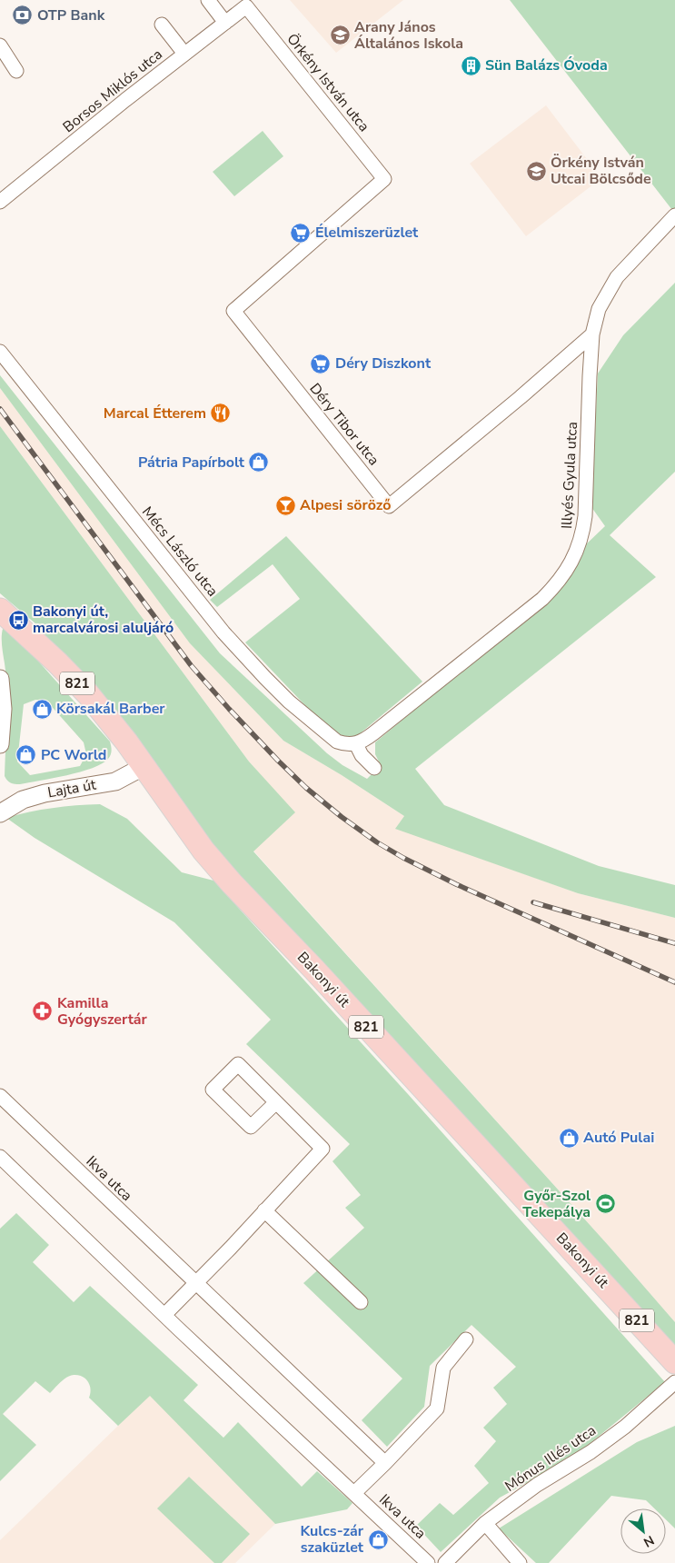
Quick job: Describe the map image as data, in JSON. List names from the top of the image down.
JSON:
{
  "streets": {
    "main road": ["821", "Bakonyi út"],
    "street": [
      "Örkény István utca",
      "Borsos Miklós utca",
      "Déry Tibor utca",
      "Illyés Gyula utca",
      "Mécs László utca",
      "Lajta út",
      "Ikva utca",
      "Mónus Illés utca"
    ]
  },
  "crossings": [
    ["Örkény István utca", "Borsos Miklós utca"],
    ["Örkény István utca", "Déry Tibor utca"],
    ["Déry Tibor utca", "Illyés Gyula utca"],
    ["Illyés Gyula utca", "Mécs László utca"],
    ["Lajta út", "Bakonyi út"]
  ],
  "places": {
    "bank": ["OTP Bank"],
    "school or university": ["Arany János Általános Iskola", "Örkény István Utcai Bölcsőde"],
    "building": ["Sün Balázs Óvoda"],
    "supermarket": ["Élelmiszerüzlet", "Déry Diszkont"],
    "restaurant": ["Marcal Étterem"],
    "shop": [
      "Pátria Papírbolt",
      "Körsakál Barber",
      "PC World",
      "Autó Pulai",
      "Kulcs-zár szaküzlet"
    ],
    "bar": ["Alpesi söröző"],
    "bus stop": ["Bakonyi út, marcalvárosi aluljáró"],
    "pharmacy": ["Kamilla Gyógyszertár"],
    "sports": ["Győr-Szol Tekepálya"]
  },
  "north": "bottom right"
}
